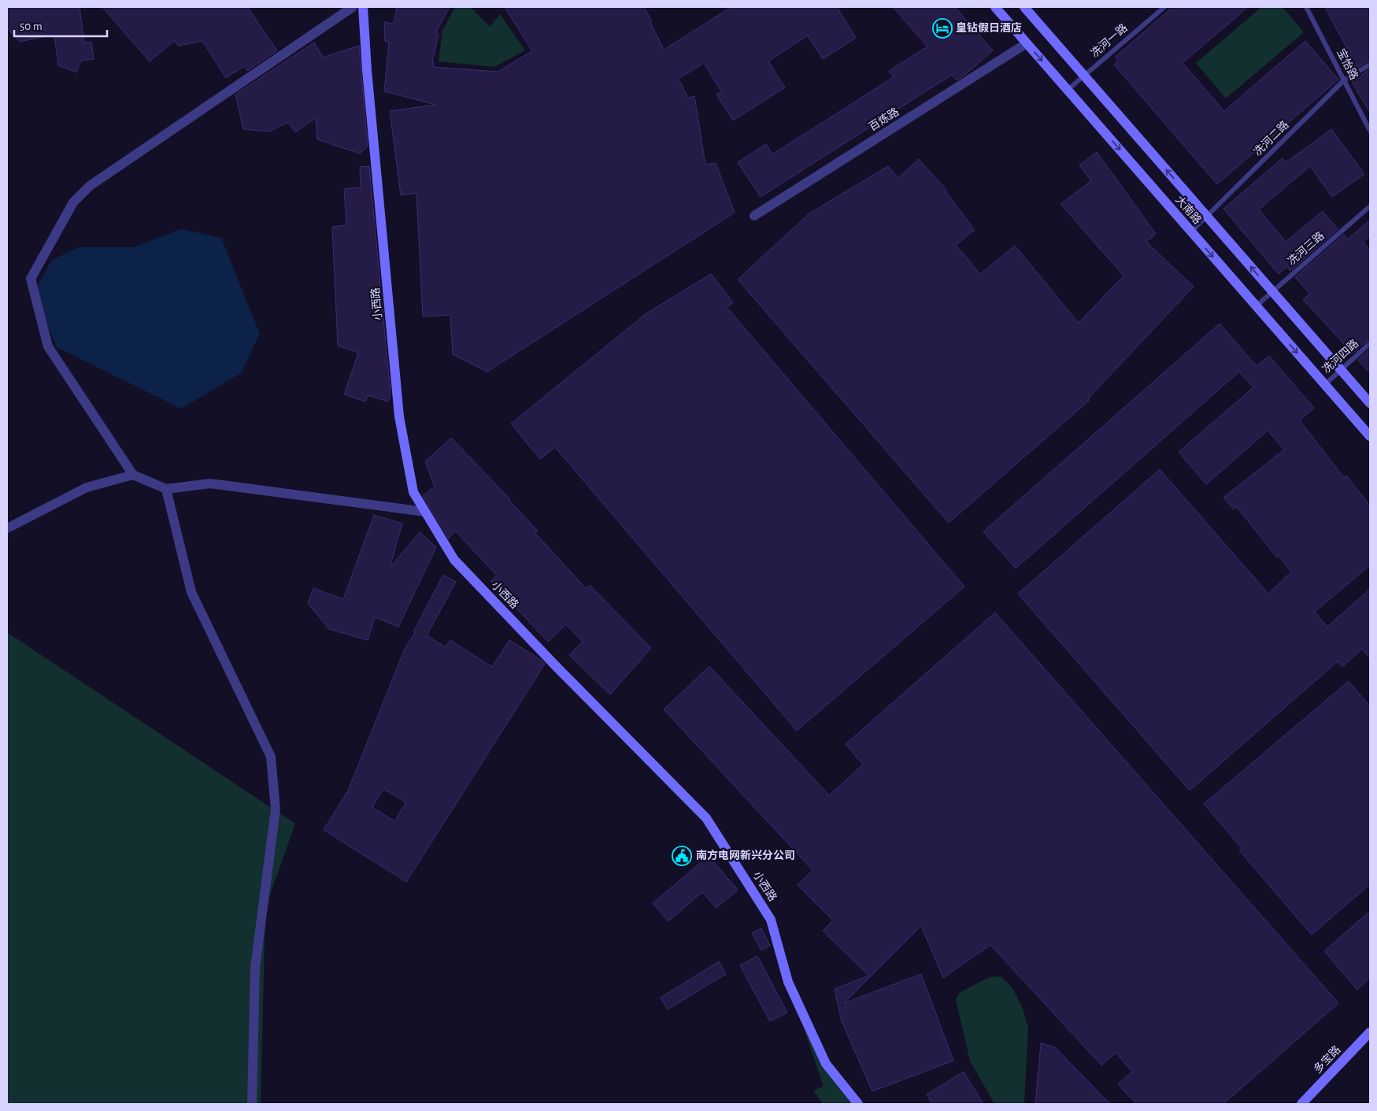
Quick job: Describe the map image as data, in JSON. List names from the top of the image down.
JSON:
{
  "streets": {
    "street": [
      "百炼路",
      "大南路",
      "小西路",
      "多宝路"
    ],
    "lane": [
      "冼河一路",
      "宝怡路",
      "冼河二路",
      "冼河三路",
      "冼河四路"
    ]
  },
  "crossings": [
    ["冼河一路", "大南路"],
    ["宝怡路", "冼河二路"],
    ["百炼路", "大南路"],
    ["冼河二路", "大南路"],
    ["大南路", "冼河三路"],
    ["大南路", "冼河四路"]
  ],
  "places": {
    "hotel": ["皇钻假日酒店"],
    "public building": ["南方电网新兴分公司"]
  },
  "scale_bar": "50 m"
}
